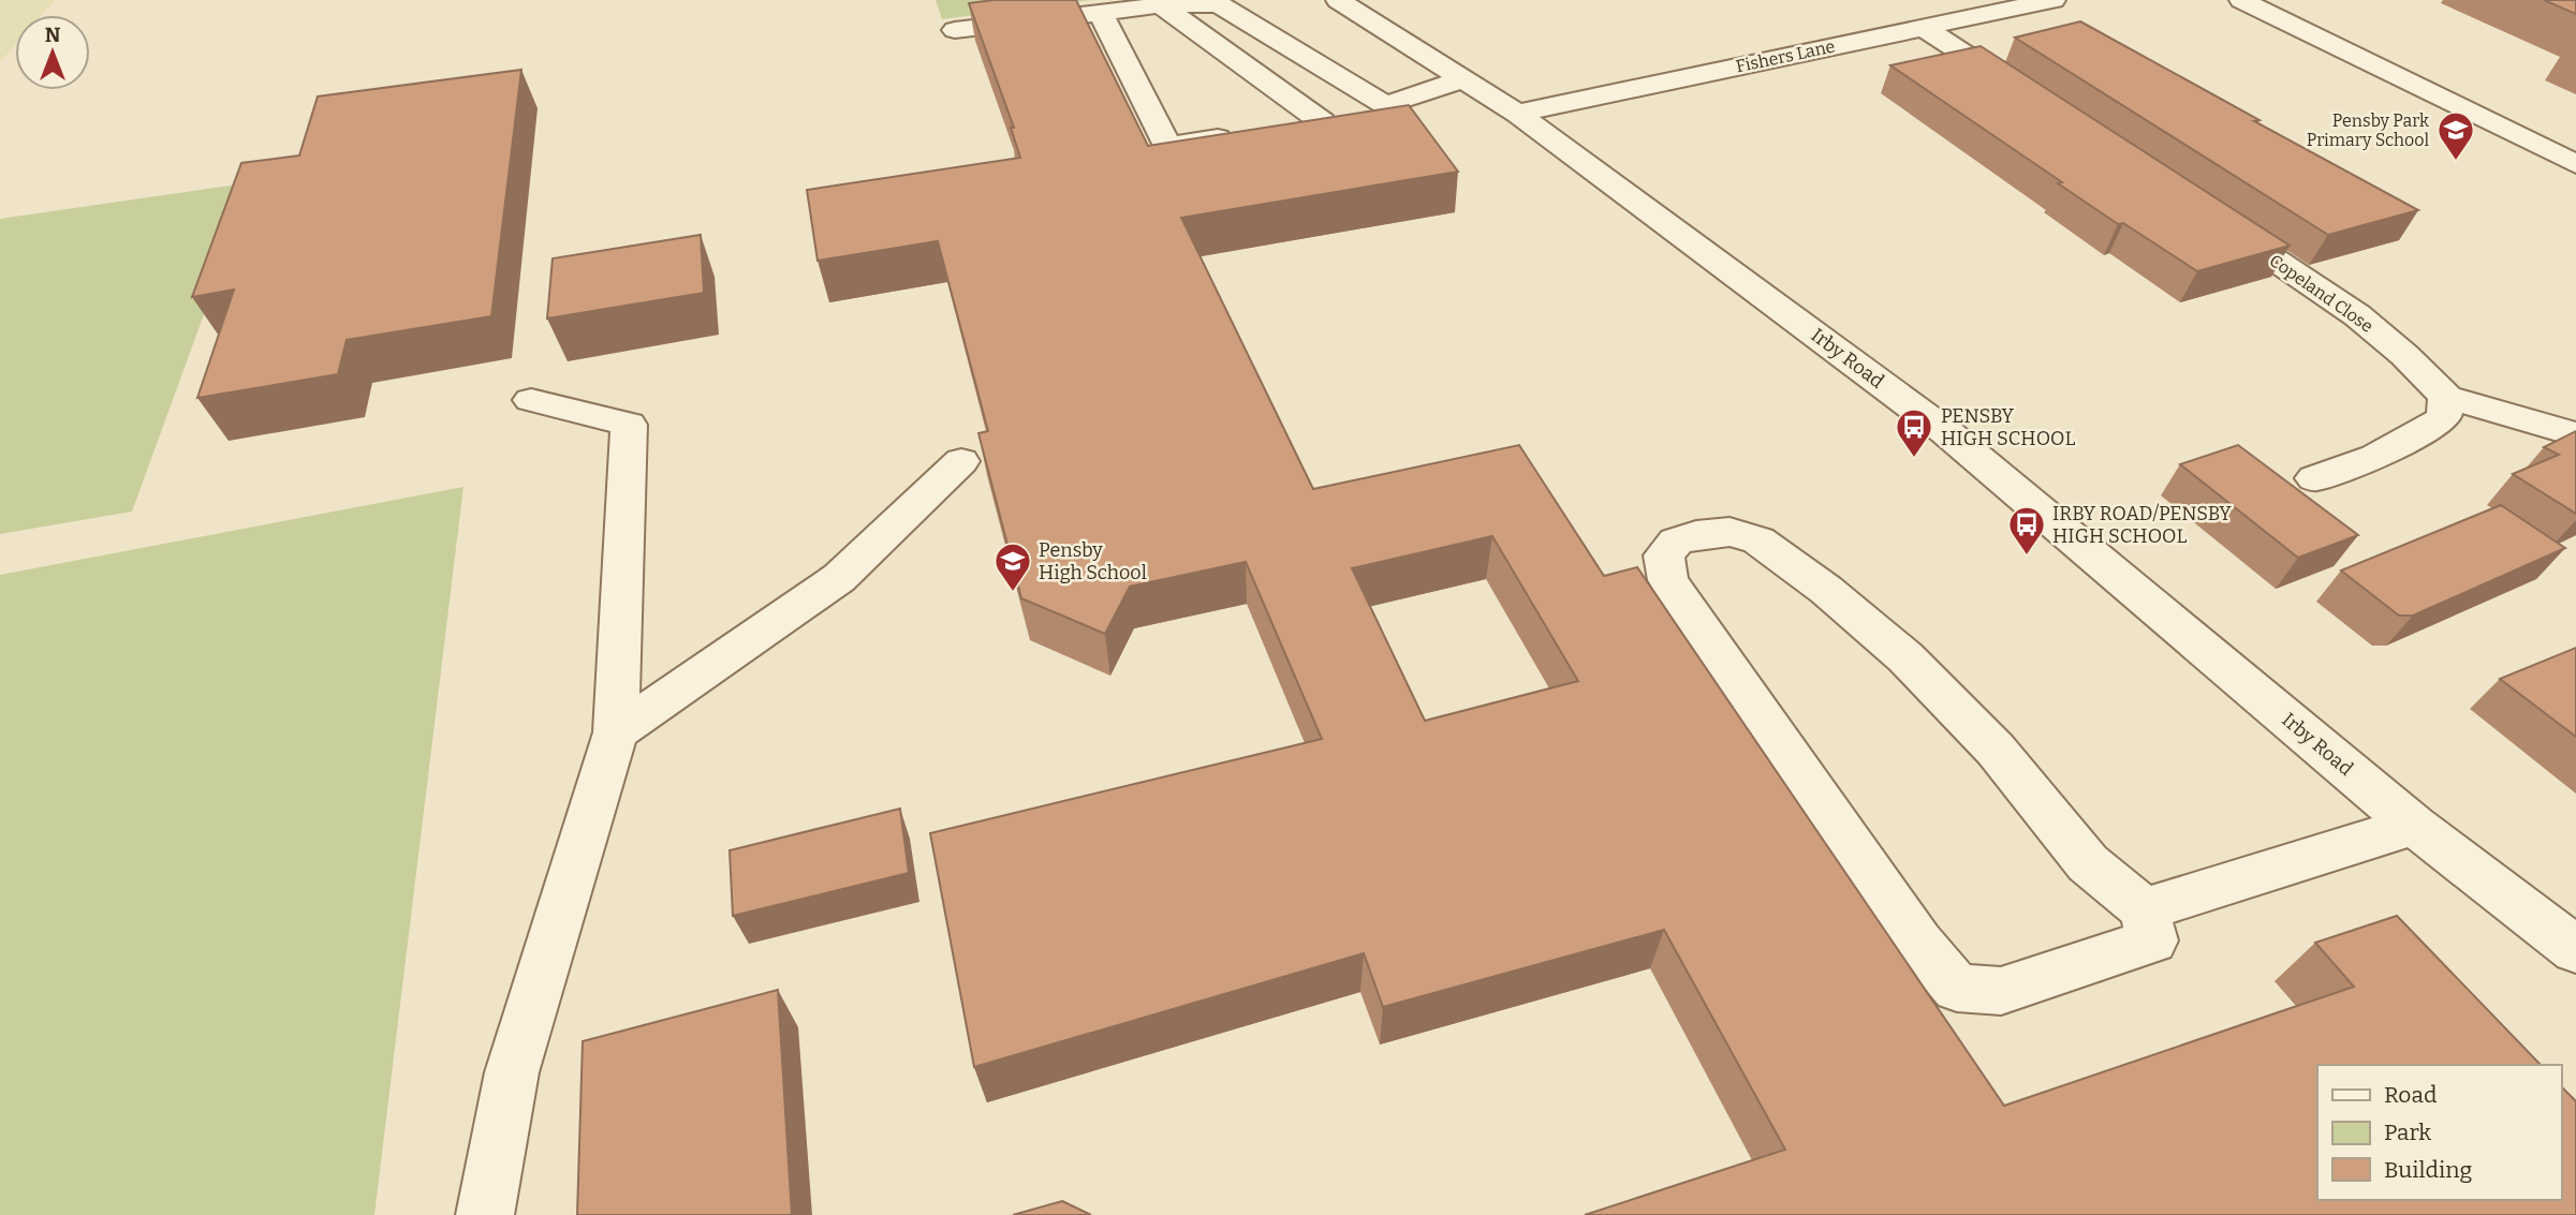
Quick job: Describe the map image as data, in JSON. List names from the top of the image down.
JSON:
{
  "streets": {
    "street": ["Fishers Lane", "Copeland Close", "Irby Road"]
  },
  "crossings": [
    ["Fishers Lane", "Irby Road"]
  ],
  "places": {
    "school or university": ["Pensby Park Primary School", "Pensby High School"],
    "bus stop": ["PENSBY HIGH SCHOOL", "IRBY ROAD/PENSBY HIGH SCHOOL"]
  },
  "legend": ["Road", "Park", "Building"],
  "north": "top"
}
